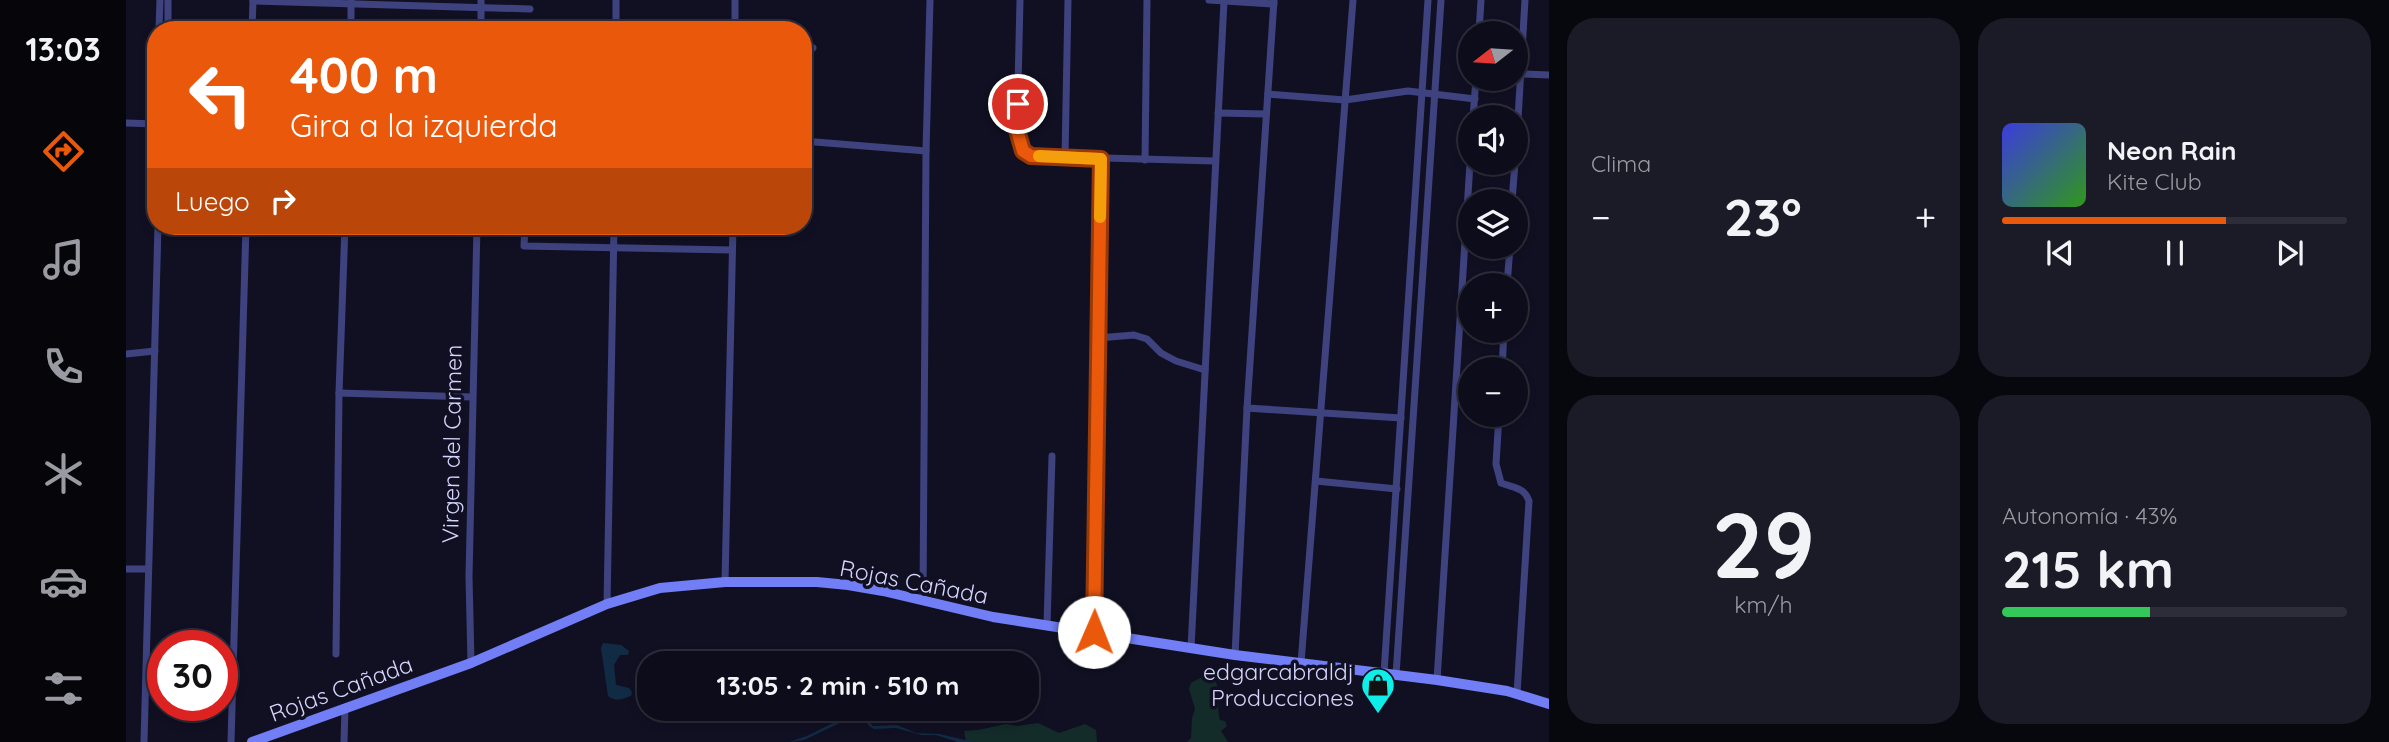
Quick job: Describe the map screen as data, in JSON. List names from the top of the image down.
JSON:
{
  "streets": {
    "main road": ["Rojas Cañada"],
    "street": ["Virgen del Carmen"]
  },
  "crossings": [
    ["Virgen del Carmen", "Rojas Cañada"]
  ],
  "places": {
    "shop": ["edgarcabraldj Producciones"]
  },
  "north": "left",
  "page": {
    "tabs": "13:03",
    "tile": [
      "Clima",
      ["29", "km/h"],
      ["Autonomía · 43%", "215 km"]
    ],
    "map_buttons": ["+", "−"],
    "turn": ["400 m", "Gira a la izquierda"],
    "song": ["Neon Rain", "Kite Club"],
    "then": "Luego",
    "heat": ["−", "23°", "+"],
    "limit": "30",
    "trip": "13:05 · 2 min · 510 m"
  }
}
